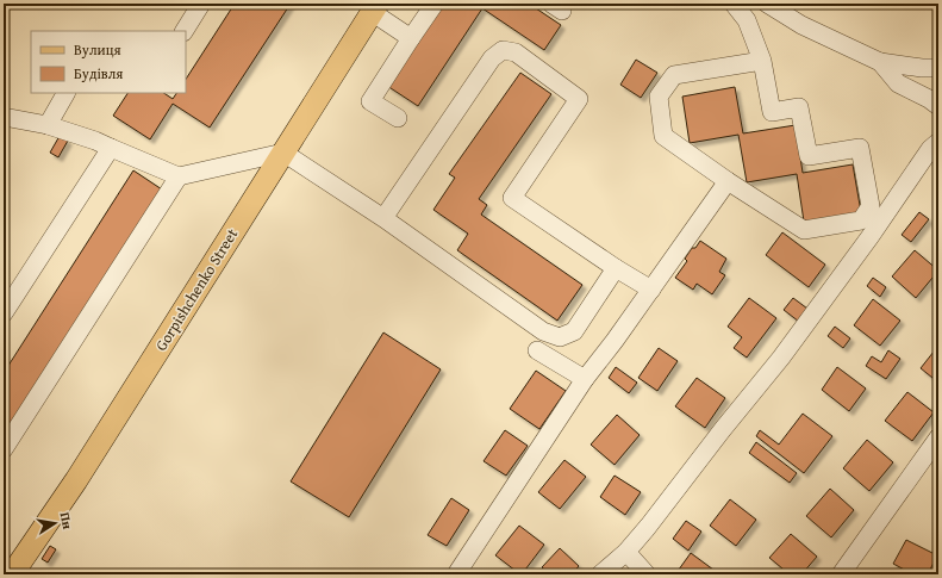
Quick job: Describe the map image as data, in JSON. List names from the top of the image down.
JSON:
{
  "streets": {
    "main road": ["Gorpishchenko Street"]
  },
  "legend": ["Вулиця", "Будівля"],
  "north": "right"
}
